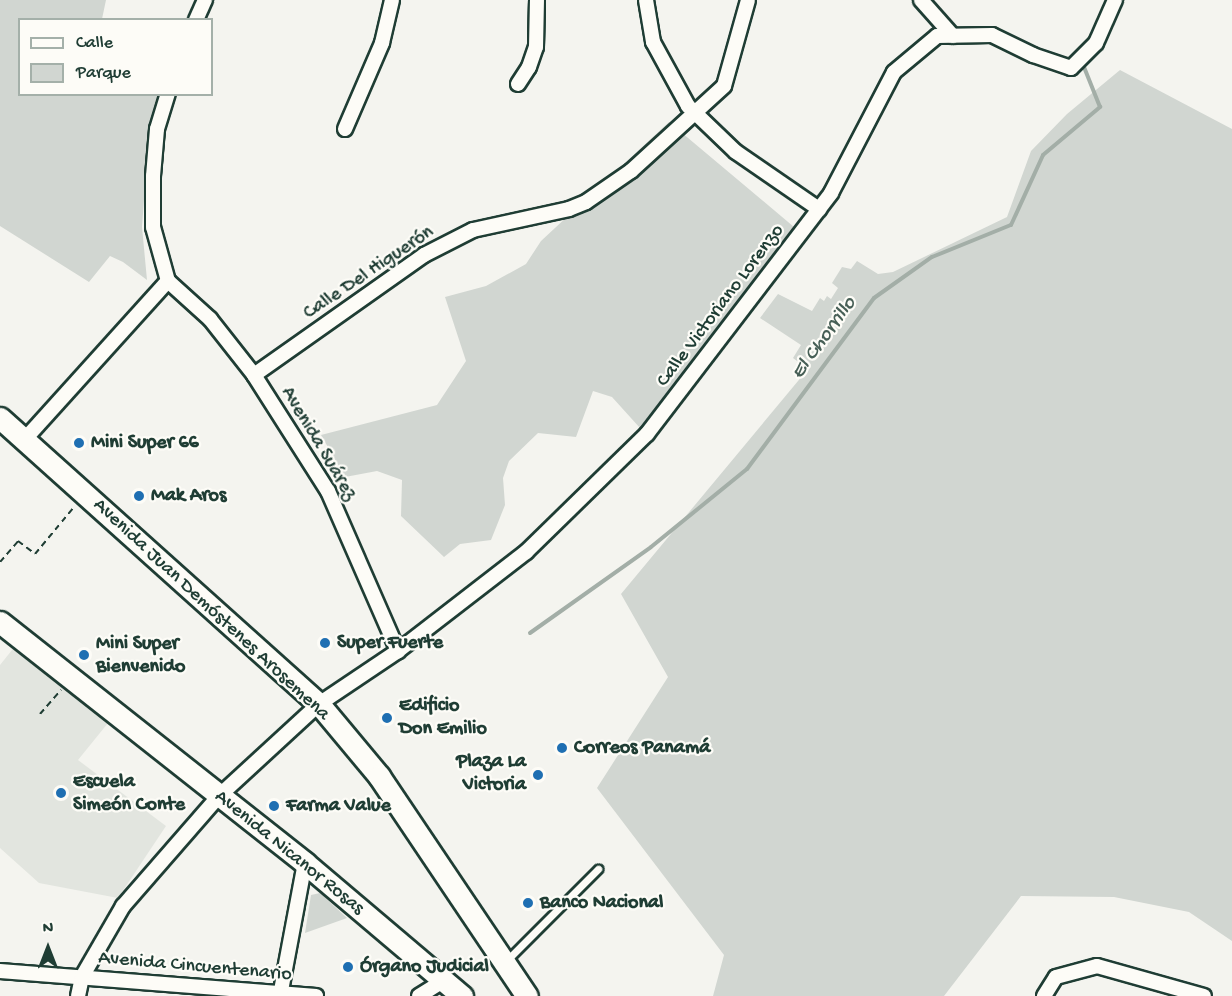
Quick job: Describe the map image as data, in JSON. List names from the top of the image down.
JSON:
{
  "streets": {
    "main road": ["Avenida Juan Demóstenes Arosemena", "Avenida Nicanor Rosas"],
    "street": [
      "Calle Del Higuerón",
      "Calle Victoriano Lorenzo",
      "Avenida Suárez",
      "Avenida Cincuentenario"
    ]
  },
  "crossings": [
    ["Calle Del Higuerón", "Avenida Suárez"],
    ["Calle Victoriano Lorenzo", "Avenida Suárez"],
    ["Calle Victoriano Lorenzo", "Avenida Juan Demóstenes Arosemena"],
    ["Calle Victoriano Lorenzo", "Avenida Nicanor Rosas"],
    ["Calle Victoriano Lorenzo", "Avenida Cincuentenario"]
  ],
  "water": ["El Chorrillo"],
  "places": [
    "Mini Super 66",
    "Mak Aros",
    "Super Fuerte",
    "Mini Super Bienvenido",
    "Edificio Don Emilio",
    "Correos Panamá",
    "Plaza La Victoria",
    "Escuela Simeón Conte",
    "Farma Value",
    "Banco Nacional",
    "Órgano Judicial"
  ],
  "legend": ["Calle", "Parque"],
  "north": "top"
}
